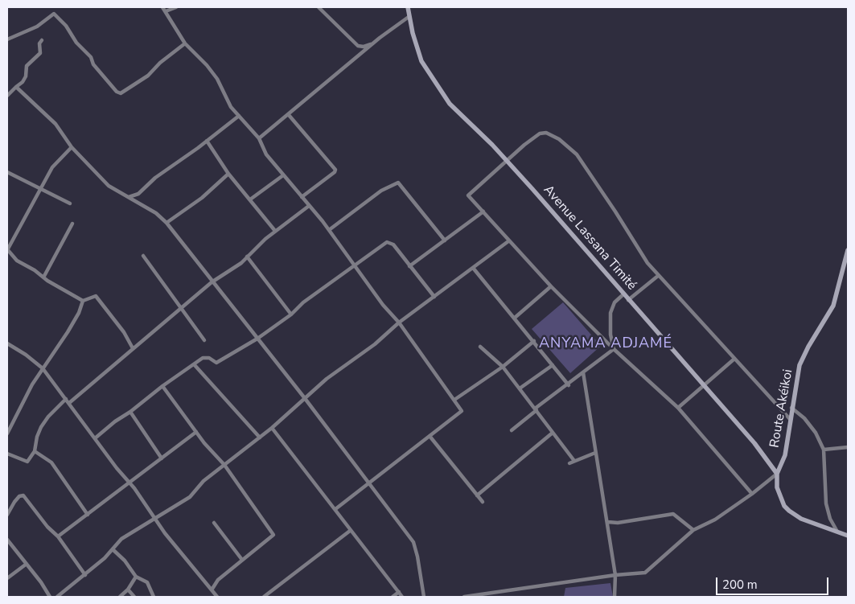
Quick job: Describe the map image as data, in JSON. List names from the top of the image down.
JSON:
{
  "streets": {
    "street": ["Avenue Lassana Timité", "Route Akéikoi"]
  },
  "crossings": [
    ["Avenue Lassana Timité", "Route Akéikoi"]
  ],
  "districts": ["ANYAMA ADJAMÉ"],
  "scale_bar": "200 m"
}
